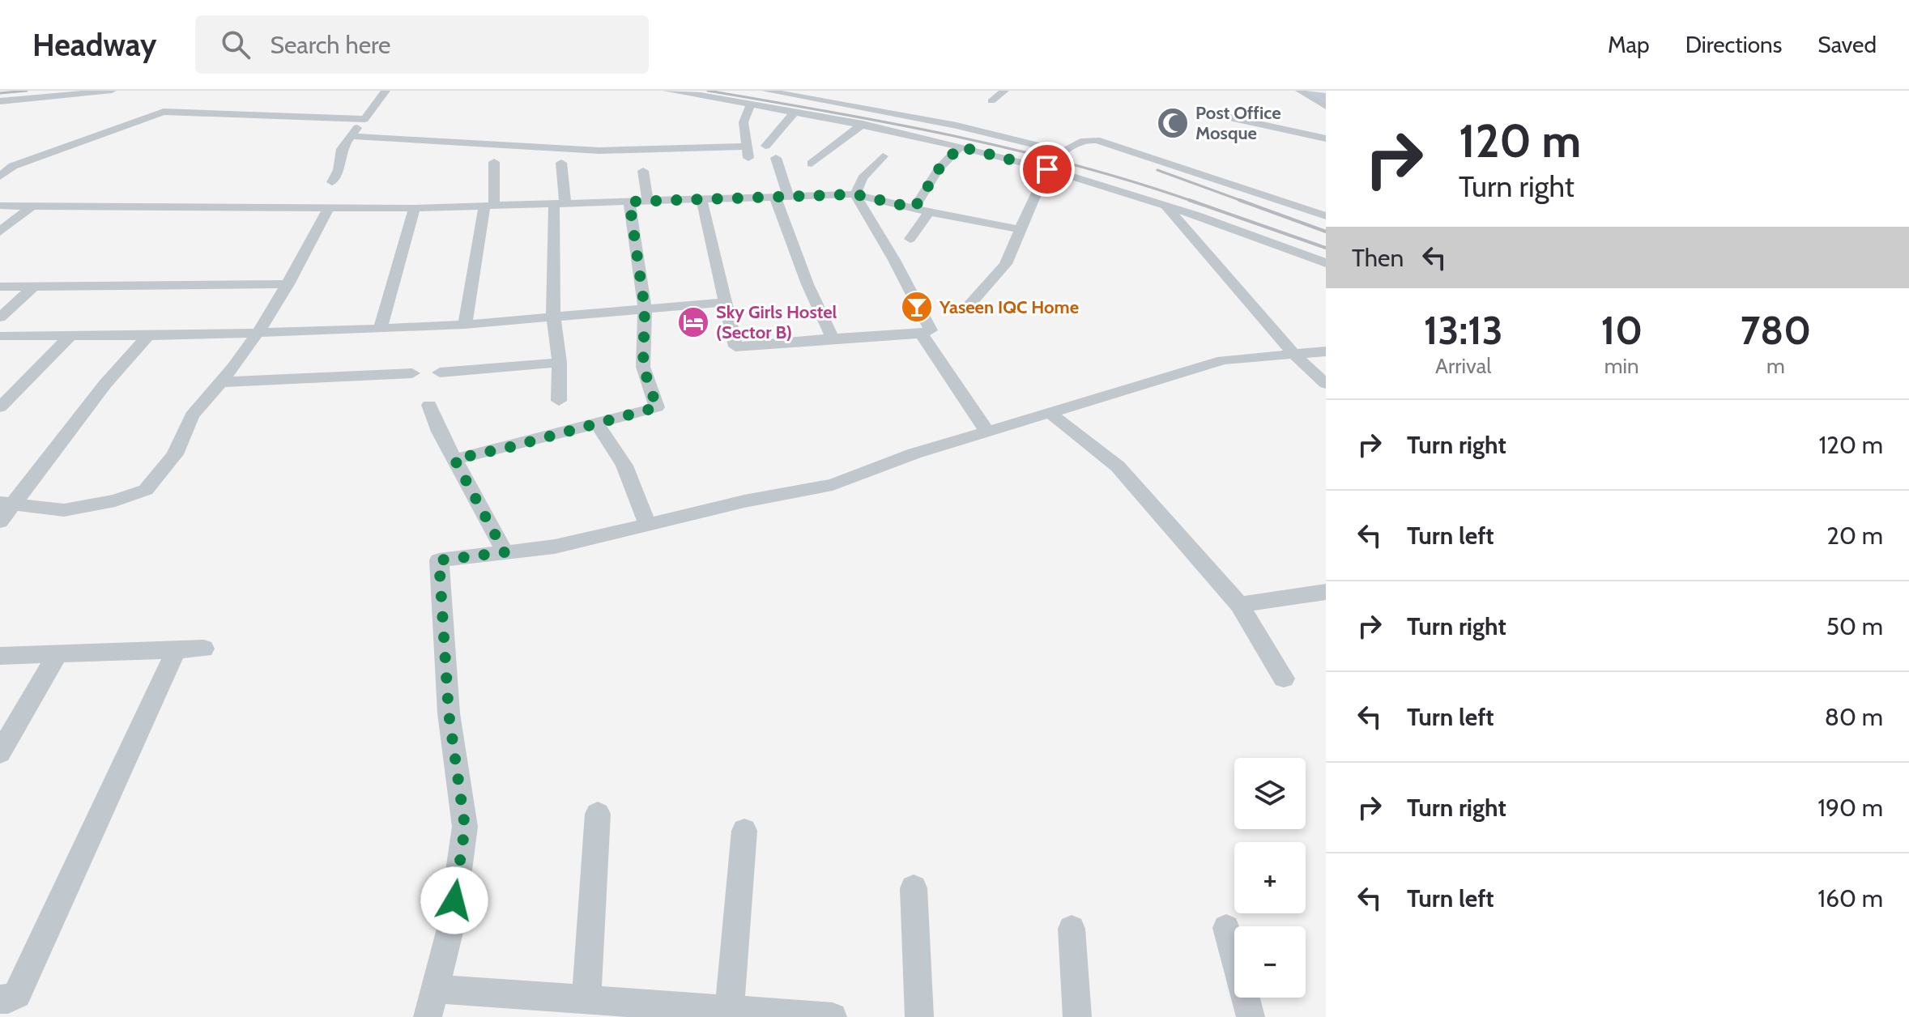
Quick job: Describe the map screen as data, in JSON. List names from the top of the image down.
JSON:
{
  "places": {
    "mosque": ["Post Office Mosque"],
    "bar": ["Yaseen IQC Home"],
    "hotel": ["Sky Girls Hostel (Sector B)"]
  },
  "page": {
    "header": "Headway",
    "search": "Search here",
    "nav": ["Map", "Directions", "Saved"],
    "turn": ["120 m", "Turn right"],
    "then": "Then",
    "eta": [
      "13:13",
      "Arrival",
      "10",
      "min",
      "780",
      "m"
    ],
    "list": [
      {
        "name": "Turn right",
        "value": "120 m"
      },
      {
        "name": "Turn left",
        "value": "20 m"
      },
      {
        "name": "Turn right",
        "value": "50 m"
      },
      {
        "name": "Turn left",
        "value": "80 m"
      },
      {
        "name": "Turn right",
        "value": "190 m"
      },
      {
        "name": "Turn left",
        "value": "160 m"
      }
    ],
    "map_buttons": ["+", "−"]
  }
}
